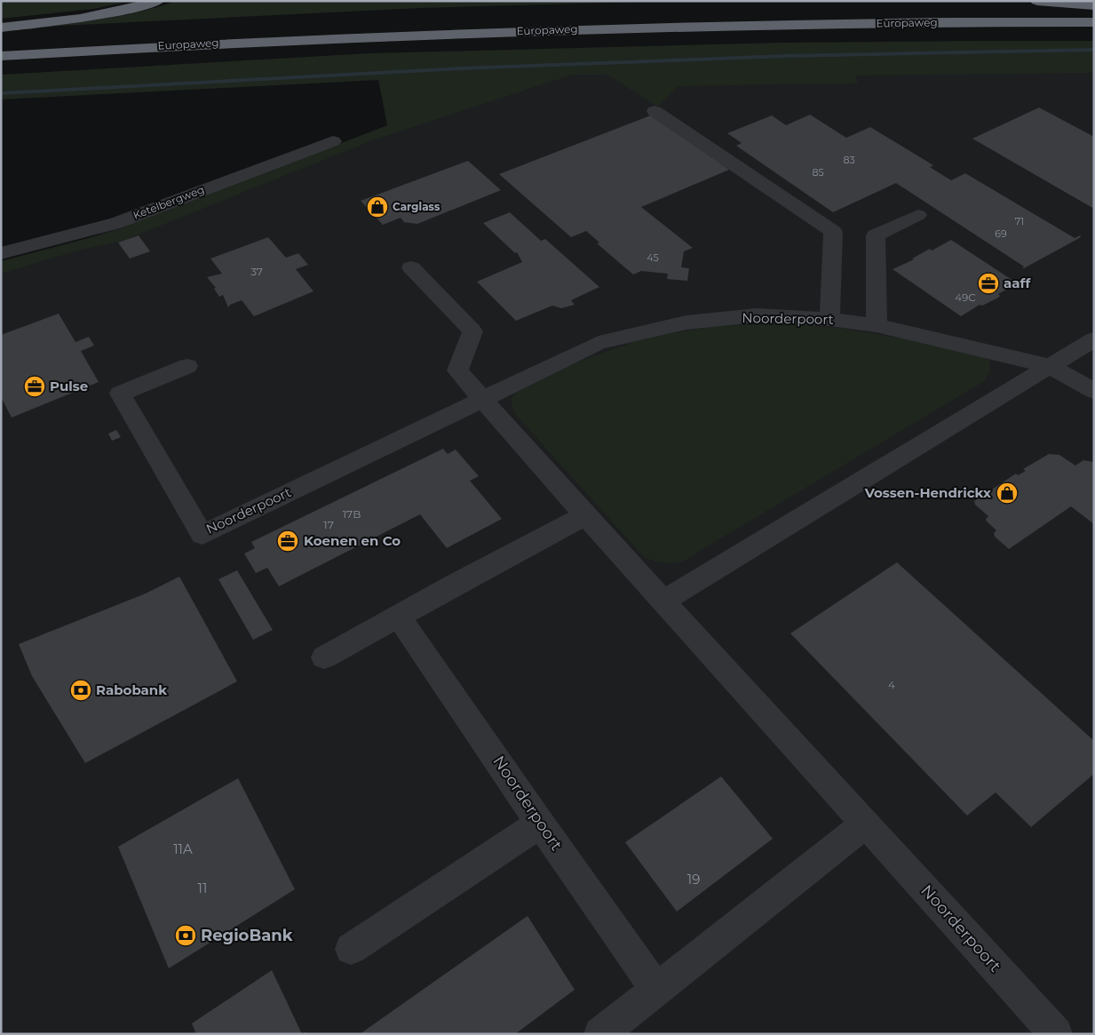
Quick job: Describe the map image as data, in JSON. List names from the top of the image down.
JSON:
{
  "streets": {
    "highway": ["Europaweg"],
    "street": ["Ketelbergweg", "Noorderpoort"]
  },
  "places": {
    "shop": ["Carglass", "Vossen-Hendrickx"],
    "office": ["aaff", "Pulse", "Koenen en Co"],
    "bank": ["Rabobank", "RegioBank"]
  },
  "house_numbers": [
    "83",
    "85",
    "71",
    "69",
    "45",
    "37",
    "49C",
    "17B",
    "17",
    "4",
    "11A",
    "19",
    "11"
  ]
}
